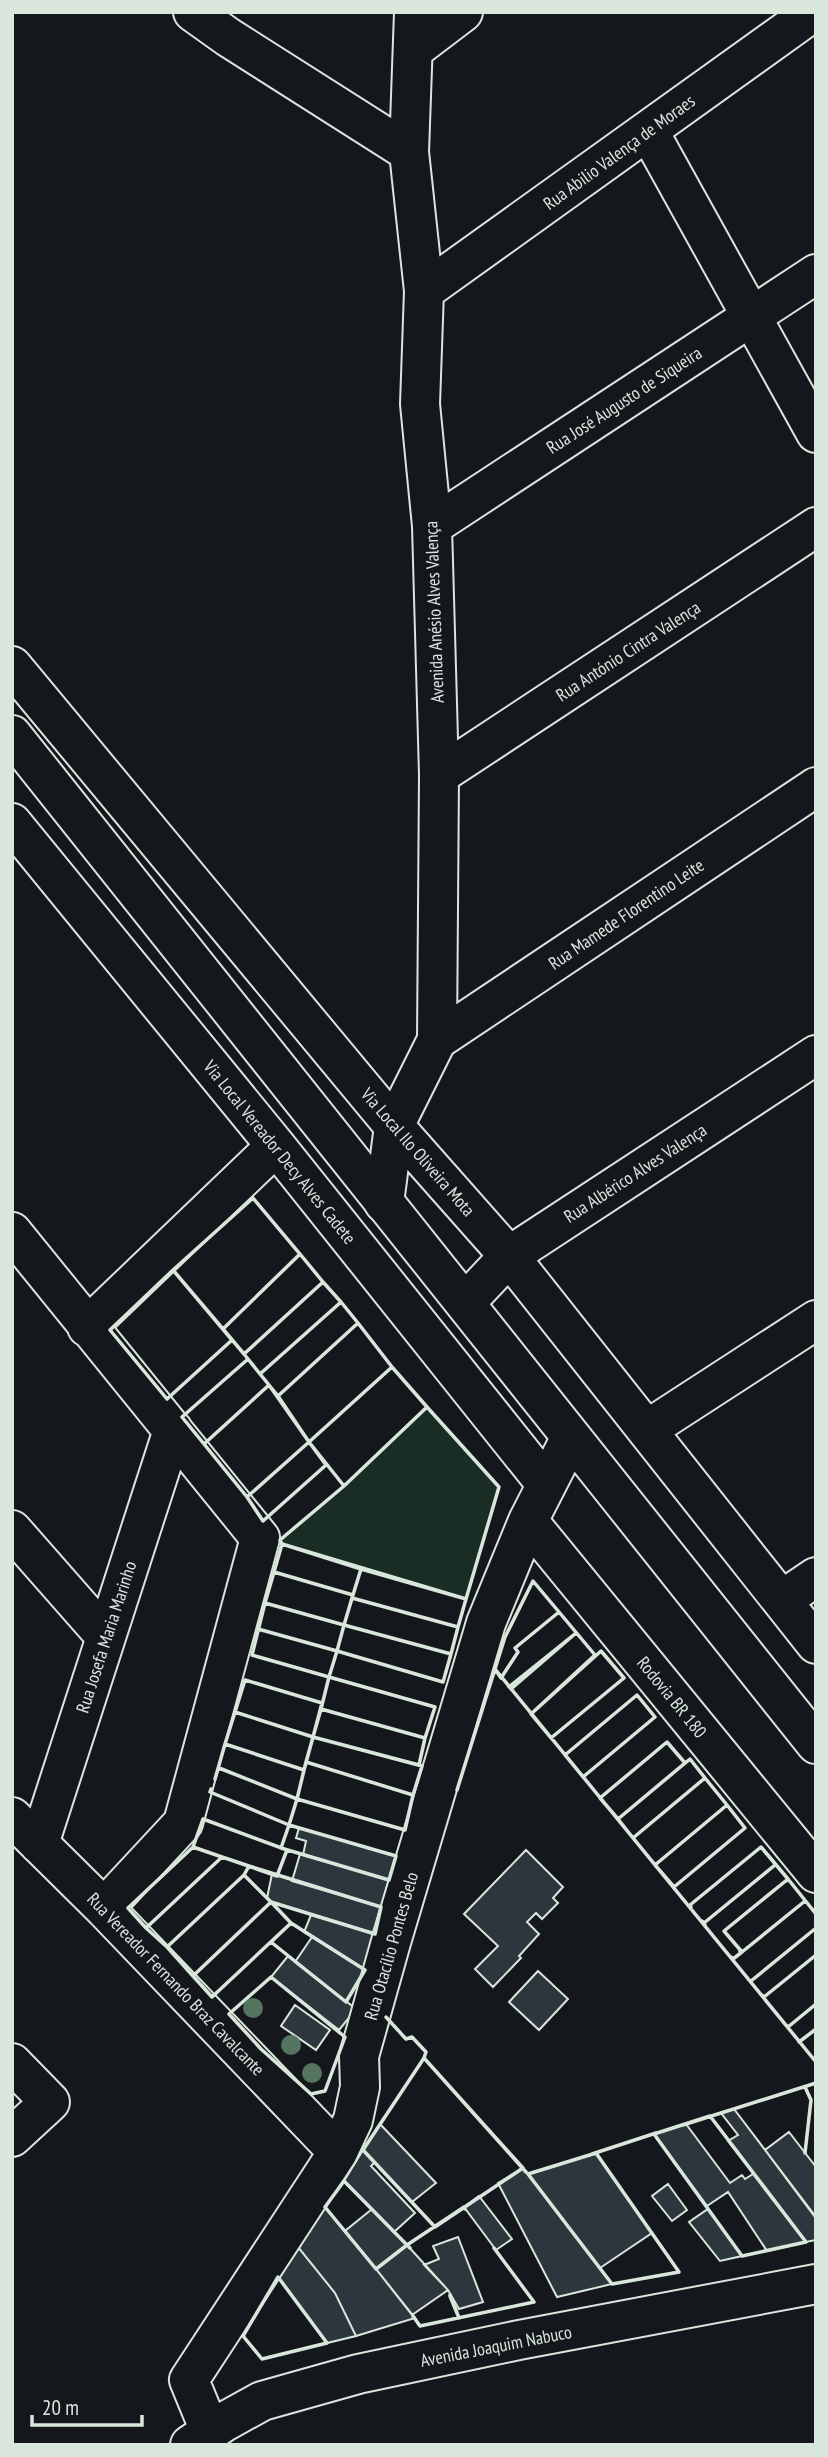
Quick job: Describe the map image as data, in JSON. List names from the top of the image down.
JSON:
{
  "streets": {
    "street": [
      "Rua Abilio Valença de Moraes",
      "Rua José Augusto de Siqueira",
      "Avenida Anésio Alves Valença",
      "Rua António Cintra Valença",
      "Rua Mamede Florentino Leite",
      "Via Local Vereador Decy Alves Cadete",
      "Via Local Ilo Oliveira Mota",
      "Rua Albérico Alves Valença",
      "Rua Josefa Maria Marinho",
      "Rodovia BR 180",
      "Rua Otacílio Pontes Belo",
      "Rua Vereador Fernando Braz Cavalcante",
      "Avenida Joaquim Nabuco"
    ]
  },
  "crossings": [
    ["Rua Abilio Valença de Moraes", "Avenida Anésio Alves Valença"],
    ["Rua José Augusto de Siqueira", "Avenida Anésio Alves Valença"],
    ["Avenida Anésio Alves Valença", "Rua António Cintra Valença"],
    ["Avenida Anésio Alves Valença", "Rua Mamede Florentino Leite"],
    ["Avenida Anésio Alves Valença", "Via Local Ilo Oliveira Mota"],
    ["Via Local Vereador Decy Alves Cadete", "Rua Otacílio Pontes Belo"],
    ["Via Local Ilo Oliveira Mota", "Rua Albérico Alves Valença"],
    ["Rua Josefa Maria Marinho", "Rua Vereador Fernando Braz Cavalcante"],
    ["Rodovia BR 180", "Rua Otacílio Pontes Belo"],
    ["Rua Otacílio Pontes Belo", "Rua Vereador Fernando Braz Cavalcante"],
    ["Rua Otacílio Pontes Belo", "Avenida Joaquim Nabuco"]
  ],
  "scale_bar": "20 m"
}
